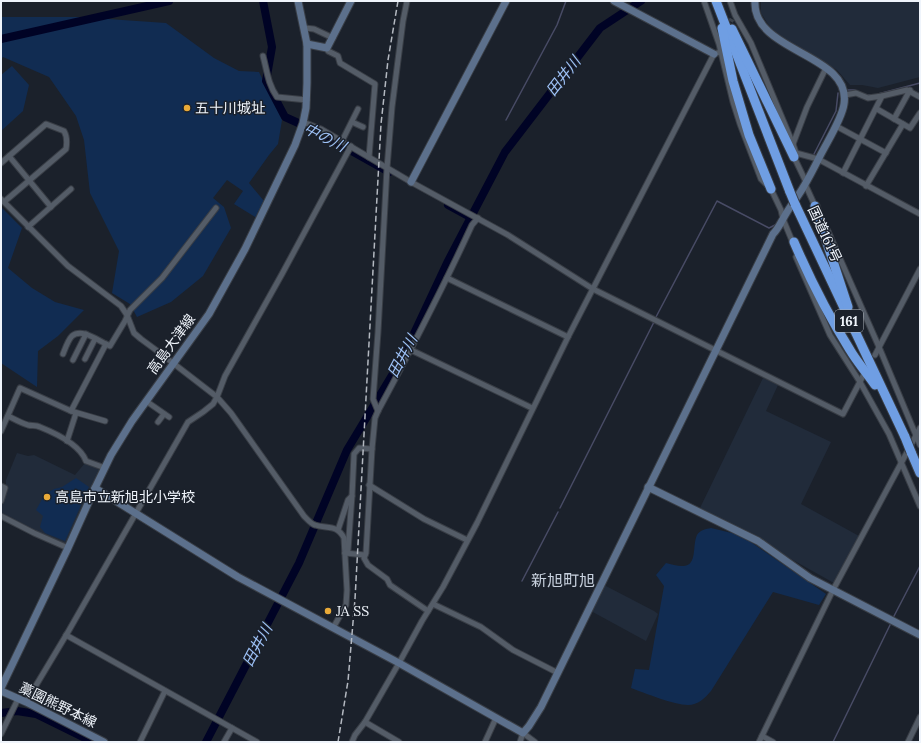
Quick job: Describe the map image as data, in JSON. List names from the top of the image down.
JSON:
{
  "streets": {
    "highway": ["国道161号", "161"],
    "street": ["高島大津線", "藁園熊野本線"]
  },
  "districts": ["新旭町旭"],
  "water": ["田井川", "中の川"],
  "places": ["五十川城址", "高島市立新旭北小学校", "JA SS"]
}
